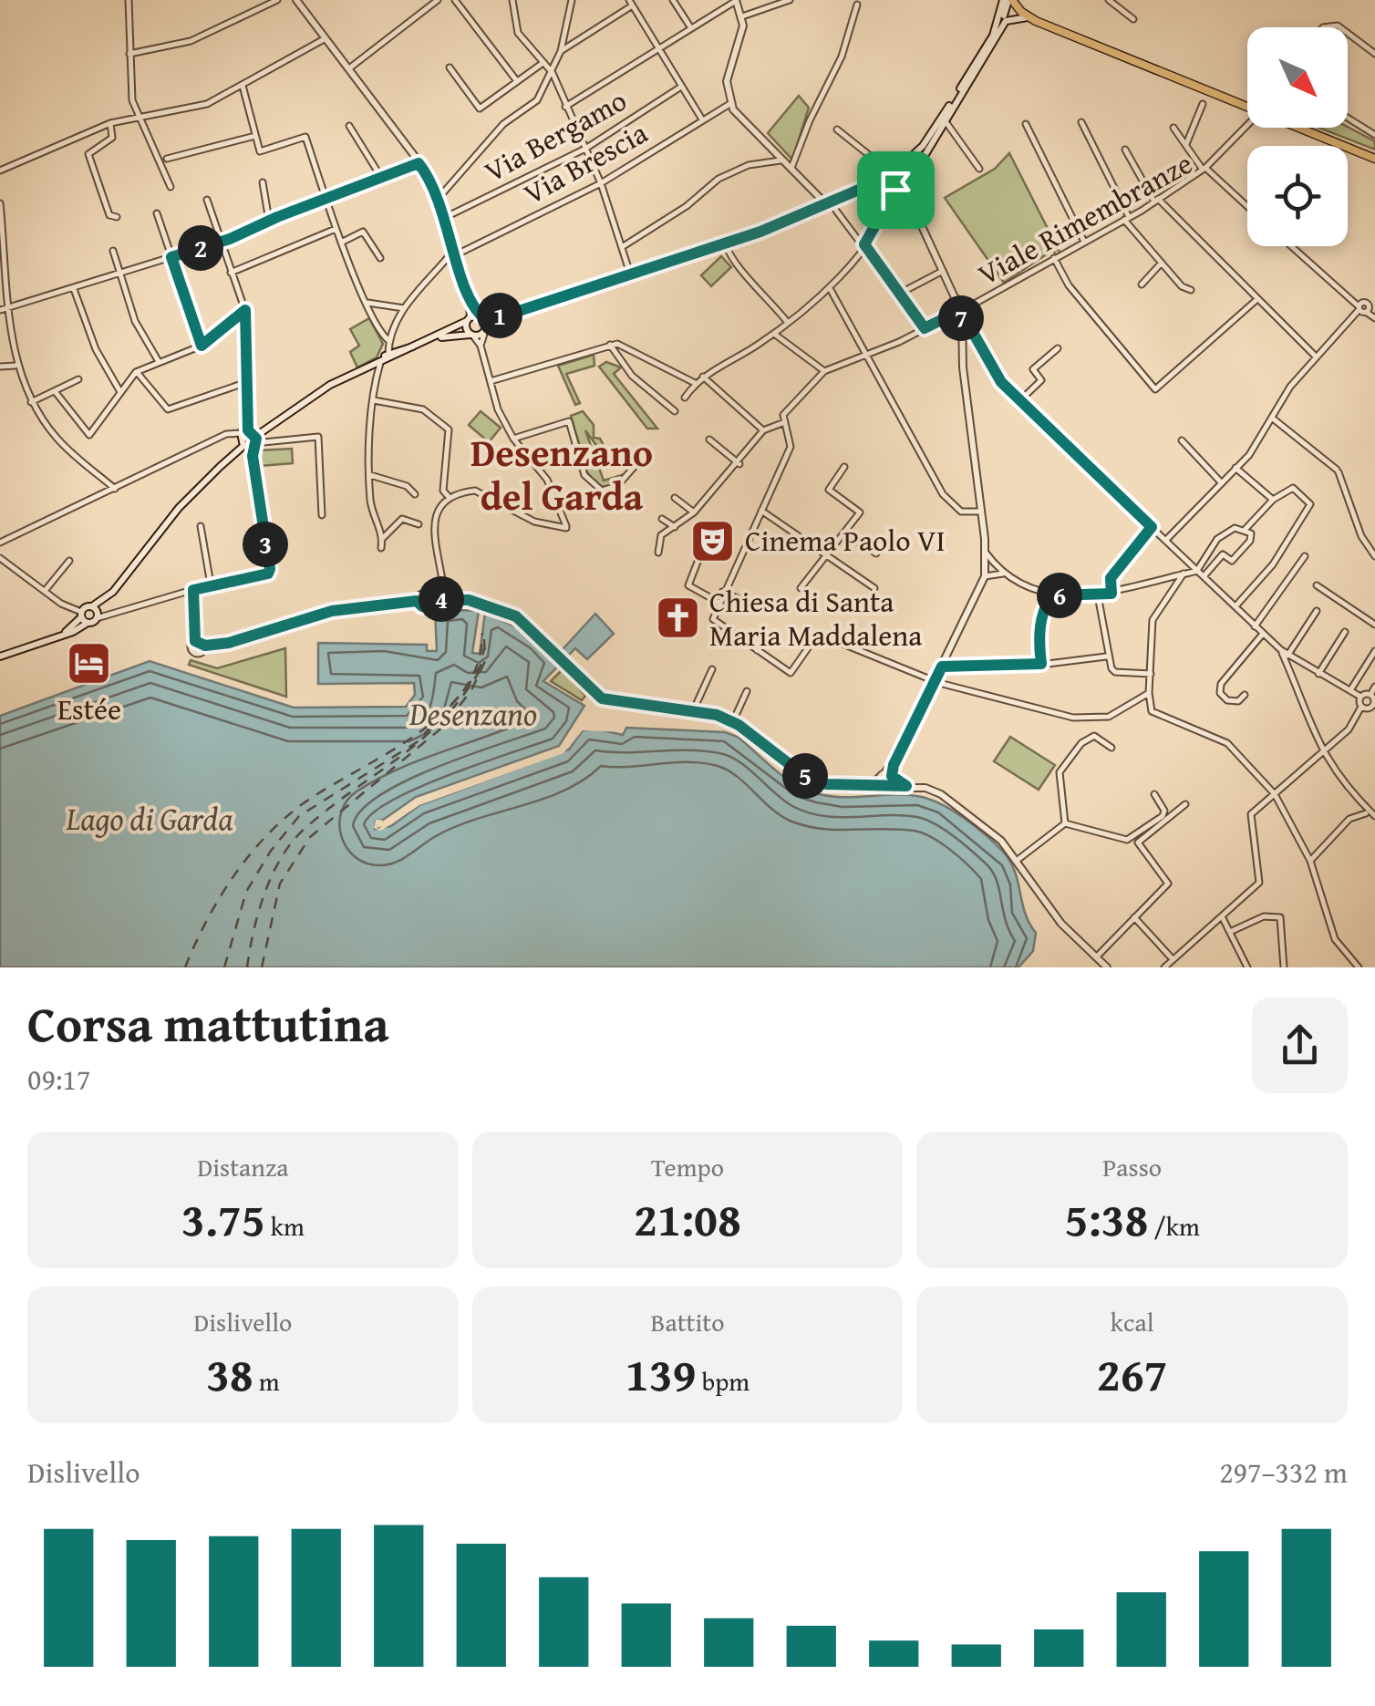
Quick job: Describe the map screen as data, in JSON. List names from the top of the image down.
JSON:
{
  "streets": {
    "street": ["Via Bergamo", "Via Brescia", "Viale Rimembranze"]
  },
  "districts": ["Desenzano del Garda"],
  "water": ["Desenzano", "Lago di Garda"],
  "places": {
    "theatre": ["Cinema Paolo VI"],
    "church": ["Chiesa di Santa Maria Maddalena"],
    "hotel": ["Estée"]
  },
  "north": "bottom right",
  "page": {
    "pins": [
      "2",
      "1",
      "7",
      "3",
      "6",
      "4",
      "5"
    ],
    "heading": ["Corsa mattutina", "09:17"],
    "stats": [
      ["Distanza", "3.75 km"],
      ["Tempo", "21:08"],
      ["Passo", "5:38 /km"],
      ["Dislivello", "38 m"],
      ["Battito", "139 bpm"],
      ["kcal", "267"]
    ],
    "chart": ["Dislivello", "297–332 m"]
  }
}
